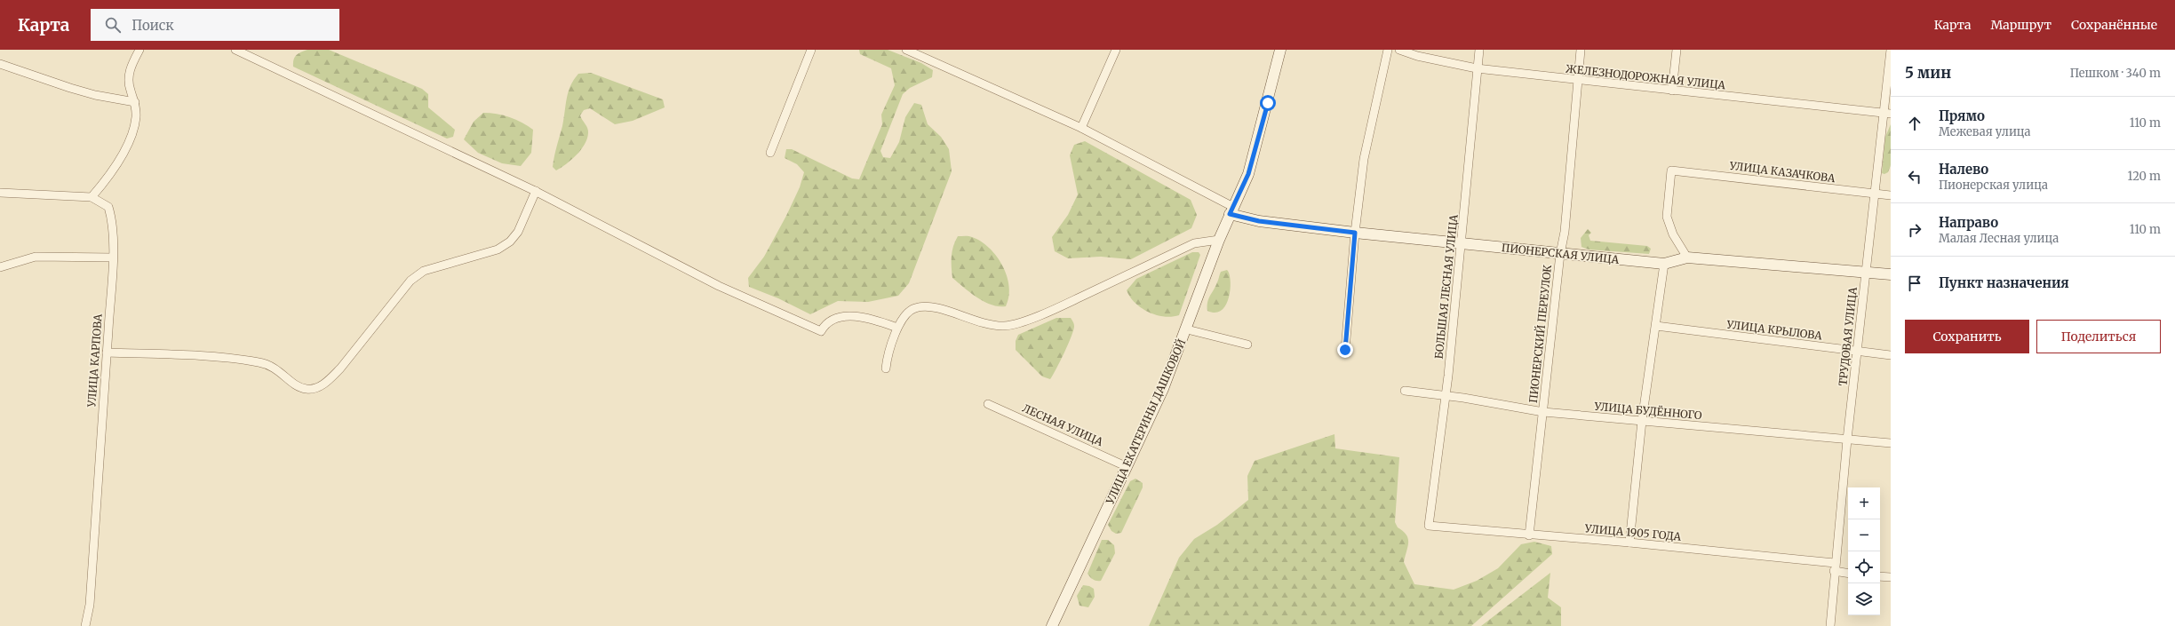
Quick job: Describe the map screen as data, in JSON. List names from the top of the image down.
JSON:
{
  "streets": {
    "street": [
      "ЖЕЛЕЗНОДОРОЖНАЯ УЛИЦА",
      "УЛИЦА КАЗАЧКОВА",
      "ПИОНЕРСКАЯ УЛИЦА",
      "БОЛЬШАЯ ЛЕСНАЯ УЛИЦА",
      "УЛИЦА КРЫЛОВА",
      "ПИОНЕРСКИЙ ПЕРЕУЛОК",
      "ТРУДОВАЯ УЛИЦА",
      "УЛИЦА КАРПОВА",
      "УЛИЦА БУДЁННОГО",
      "УЛИЦА ЕКАТЕРИНЫ ДАШКОВОЙ",
      "ЛЕСНАЯ УЛИЦА",
      "УЛИЦА 1905 ГОДА"
    ]
  },
  "crossings": [
    ["ЖЕЛЕЗНОДОРОЖНАЯ УЛИЦА", "БОЛЬШАЯ ЛЕСНАЯ УЛИЦА"],
    ["ЖЕЛЕЗНОДОРОЖНАЯ УЛИЦА", "ПИОНЕРСКИЙ ПЕРЕУЛОК"],
    ["ЖЕЛЕЗНОДОРОЖНАЯ УЛИЦА", "ТРУДОВАЯ УЛИЦА"],
    ["УЛИЦА КАЗАЧКОВА", "ПИОНЕРСКАЯ УЛИЦА"],
    ["УЛИЦА КАЗАЧКОВА", "ТРУДОВАЯ УЛИЦА"],
    ["ПИОНЕРСКАЯ УЛИЦА", "БОЛЬШАЯ ЛЕСНАЯ УЛИЦА"],
    ["ПИОНЕРСКАЯ УЛИЦА", "ПИОНЕРСКИЙ ПЕРЕУЛОК"],
    ["ПИОНЕРСКАЯ УЛИЦА", "ТРУДОВАЯ УЛИЦА"],
    ["ПИОНЕРСКАЯ УЛИЦА", "УЛИЦА ЕКАТЕРИНЫ ДАШКОВОЙ"],
    ["БОЛЬШАЯ ЛЕСНАЯ УЛИЦА", "УЛИЦА БУДЁННОГО"],
    ["БОЛЬШАЯ ЛЕСНАЯ УЛИЦА", "УЛИЦА 1905 ГОДА"],
    ["УЛИЦА КРЫЛОВА", "ТРУДОВАЯ УЛИЦА"],
    ["ПИОНЕРСКИЙ ПЕРЕУЛОК", "УЛИЦА БУДЁННОГО"],
    ["ПИОНЕРСКИЙ ПЕРЕУЛОК", "УЛИЦА 1905 ГОДА"],
    ["ТРУДОВАЯ УЛИЦА", "УЛИЦА БУДЁННОГО"],
    ["ТРУДОВАЯ УЛИЦА", "УЛИЦА 1905 ГОДА"],
    ["УЛИЦА ЕКАТЕРИНЫ ДАШКОВОЙ", "ЛЕСНАЯ УЛИЦА"]
  ],
  "page": {
    "header": "Карта",
    "search": "Поиск",
    "nav": ["Карта", "Маршрут", "Сохранённые"],
    "heading": ["5 мин", "Пешком · 340 m"],
    "list": [
      ["Прямо", "Межевая улица", "110 m"],
      ["Налево", "Пионерская улица", "120 m"],
      ["Направо", "Малая Лесная улица", "110 m"],
      "Пункт назначения"
    ],
    "buttons": ["Сохранить", "Поделиться"],
    "map_buttons": ["+", "−"]
  }
}
